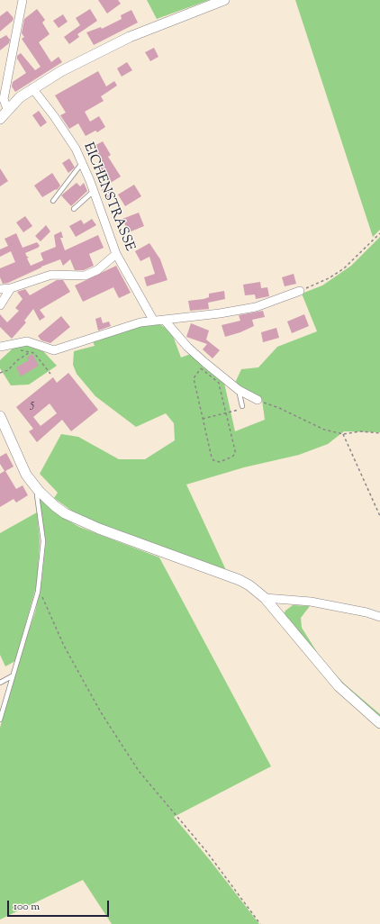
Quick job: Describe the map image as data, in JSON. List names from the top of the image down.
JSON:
{
  "streets": {
    "street": ["EICHENSTRASSE"]
  },
  "house_numbers": ["5"],
  "scale_bar": "100 m"
}
